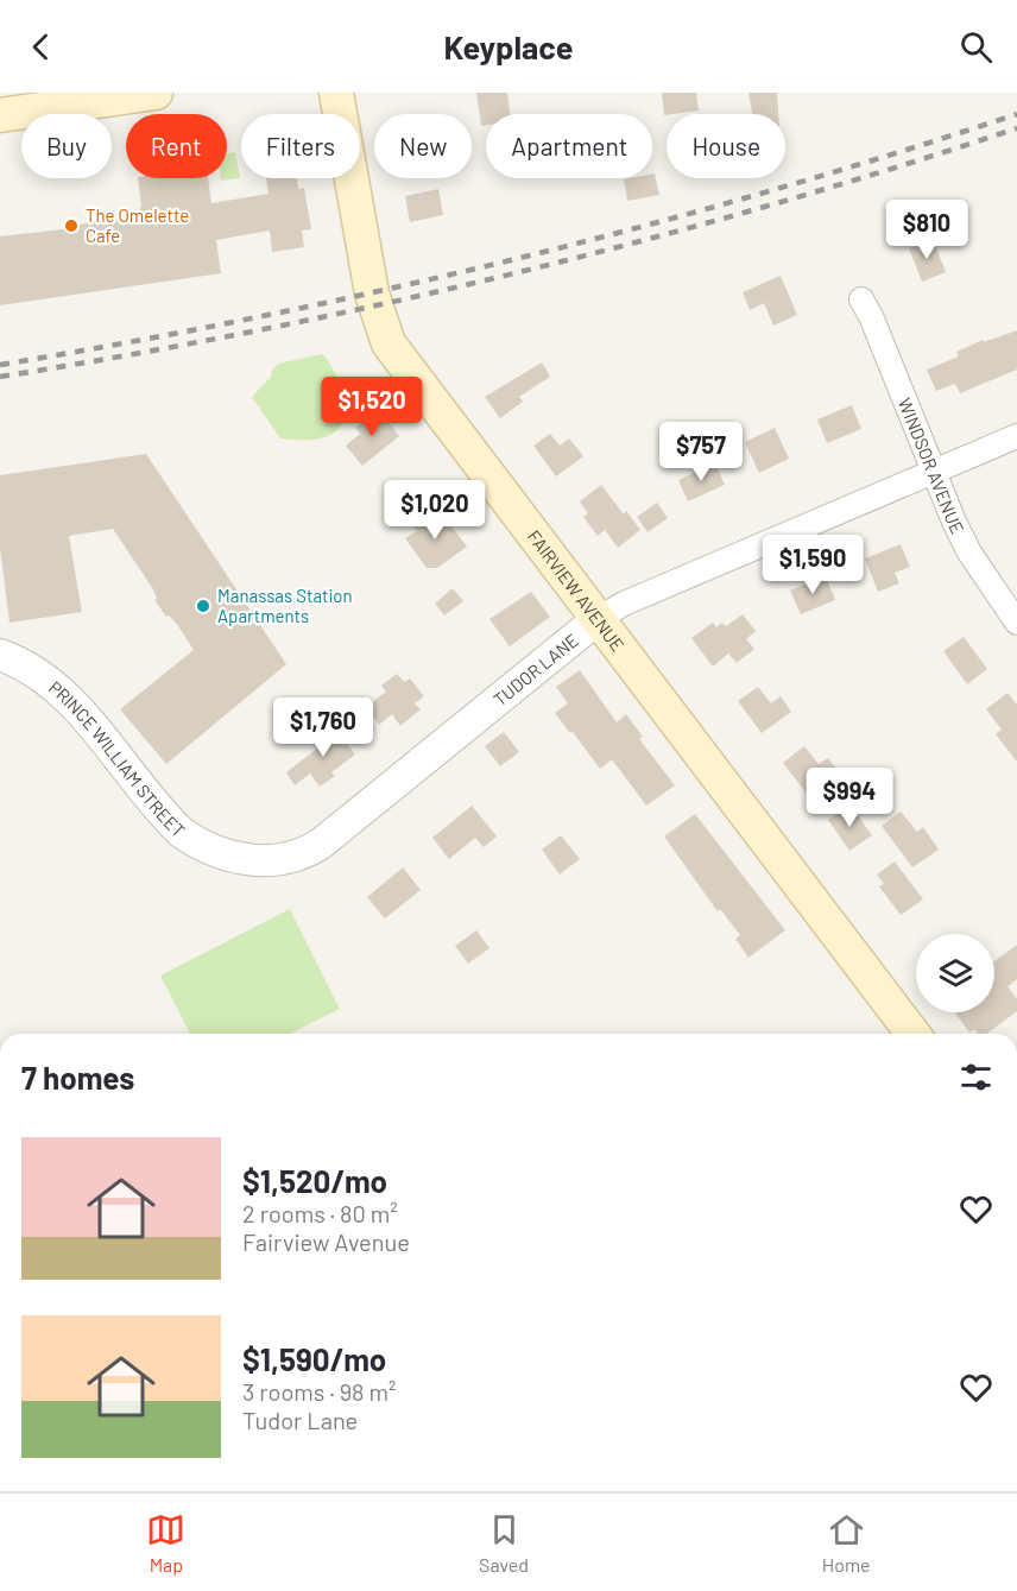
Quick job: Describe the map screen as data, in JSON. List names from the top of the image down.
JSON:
{
  "streets": {
    "main road": ["FAIRVIEW AVENUE"],
    "street": ["WINDSOR AVENUE", "TUDOR LANE", "PRINCE WILLIAM STREET"]
  },
  "crossings": [
    ["WINDSOR AVENUE", "TUDOR LANE"],
    ["FAIRVIEW AVENUE", "TUDOR LANE"],
    ["TUDOR LANE", "PRINCE WILLIAM STREET"]
  ],
  "places": ["The Omelette Cafe", "Manassas Station Apartments"],
  "page": {
    "header": "Keyplace",
    "chip": [
      "Buy",
      "Rent",
      "Filters",
      "New",
      "Apartment",
      "House"
    ],
    "price": [
      "$810",
      "$1,520",
      "$757",
      "$1,020",
      "$1,590",
      "$1,760",
      "$994"
    ],
    "heading": "7 homes",
    "list": [
      {
        "name": "$1,520/mo",
        "note": "2 rooms · 80 m² · Fairview Avenue"
      },
      {
        "name": "$1,590/mo",
        "note": "3 rooms · 98 m² · Tudor Lane"
      }
    ],
    "tabs": ["Map", "Saved", "Home"]
  }
}
